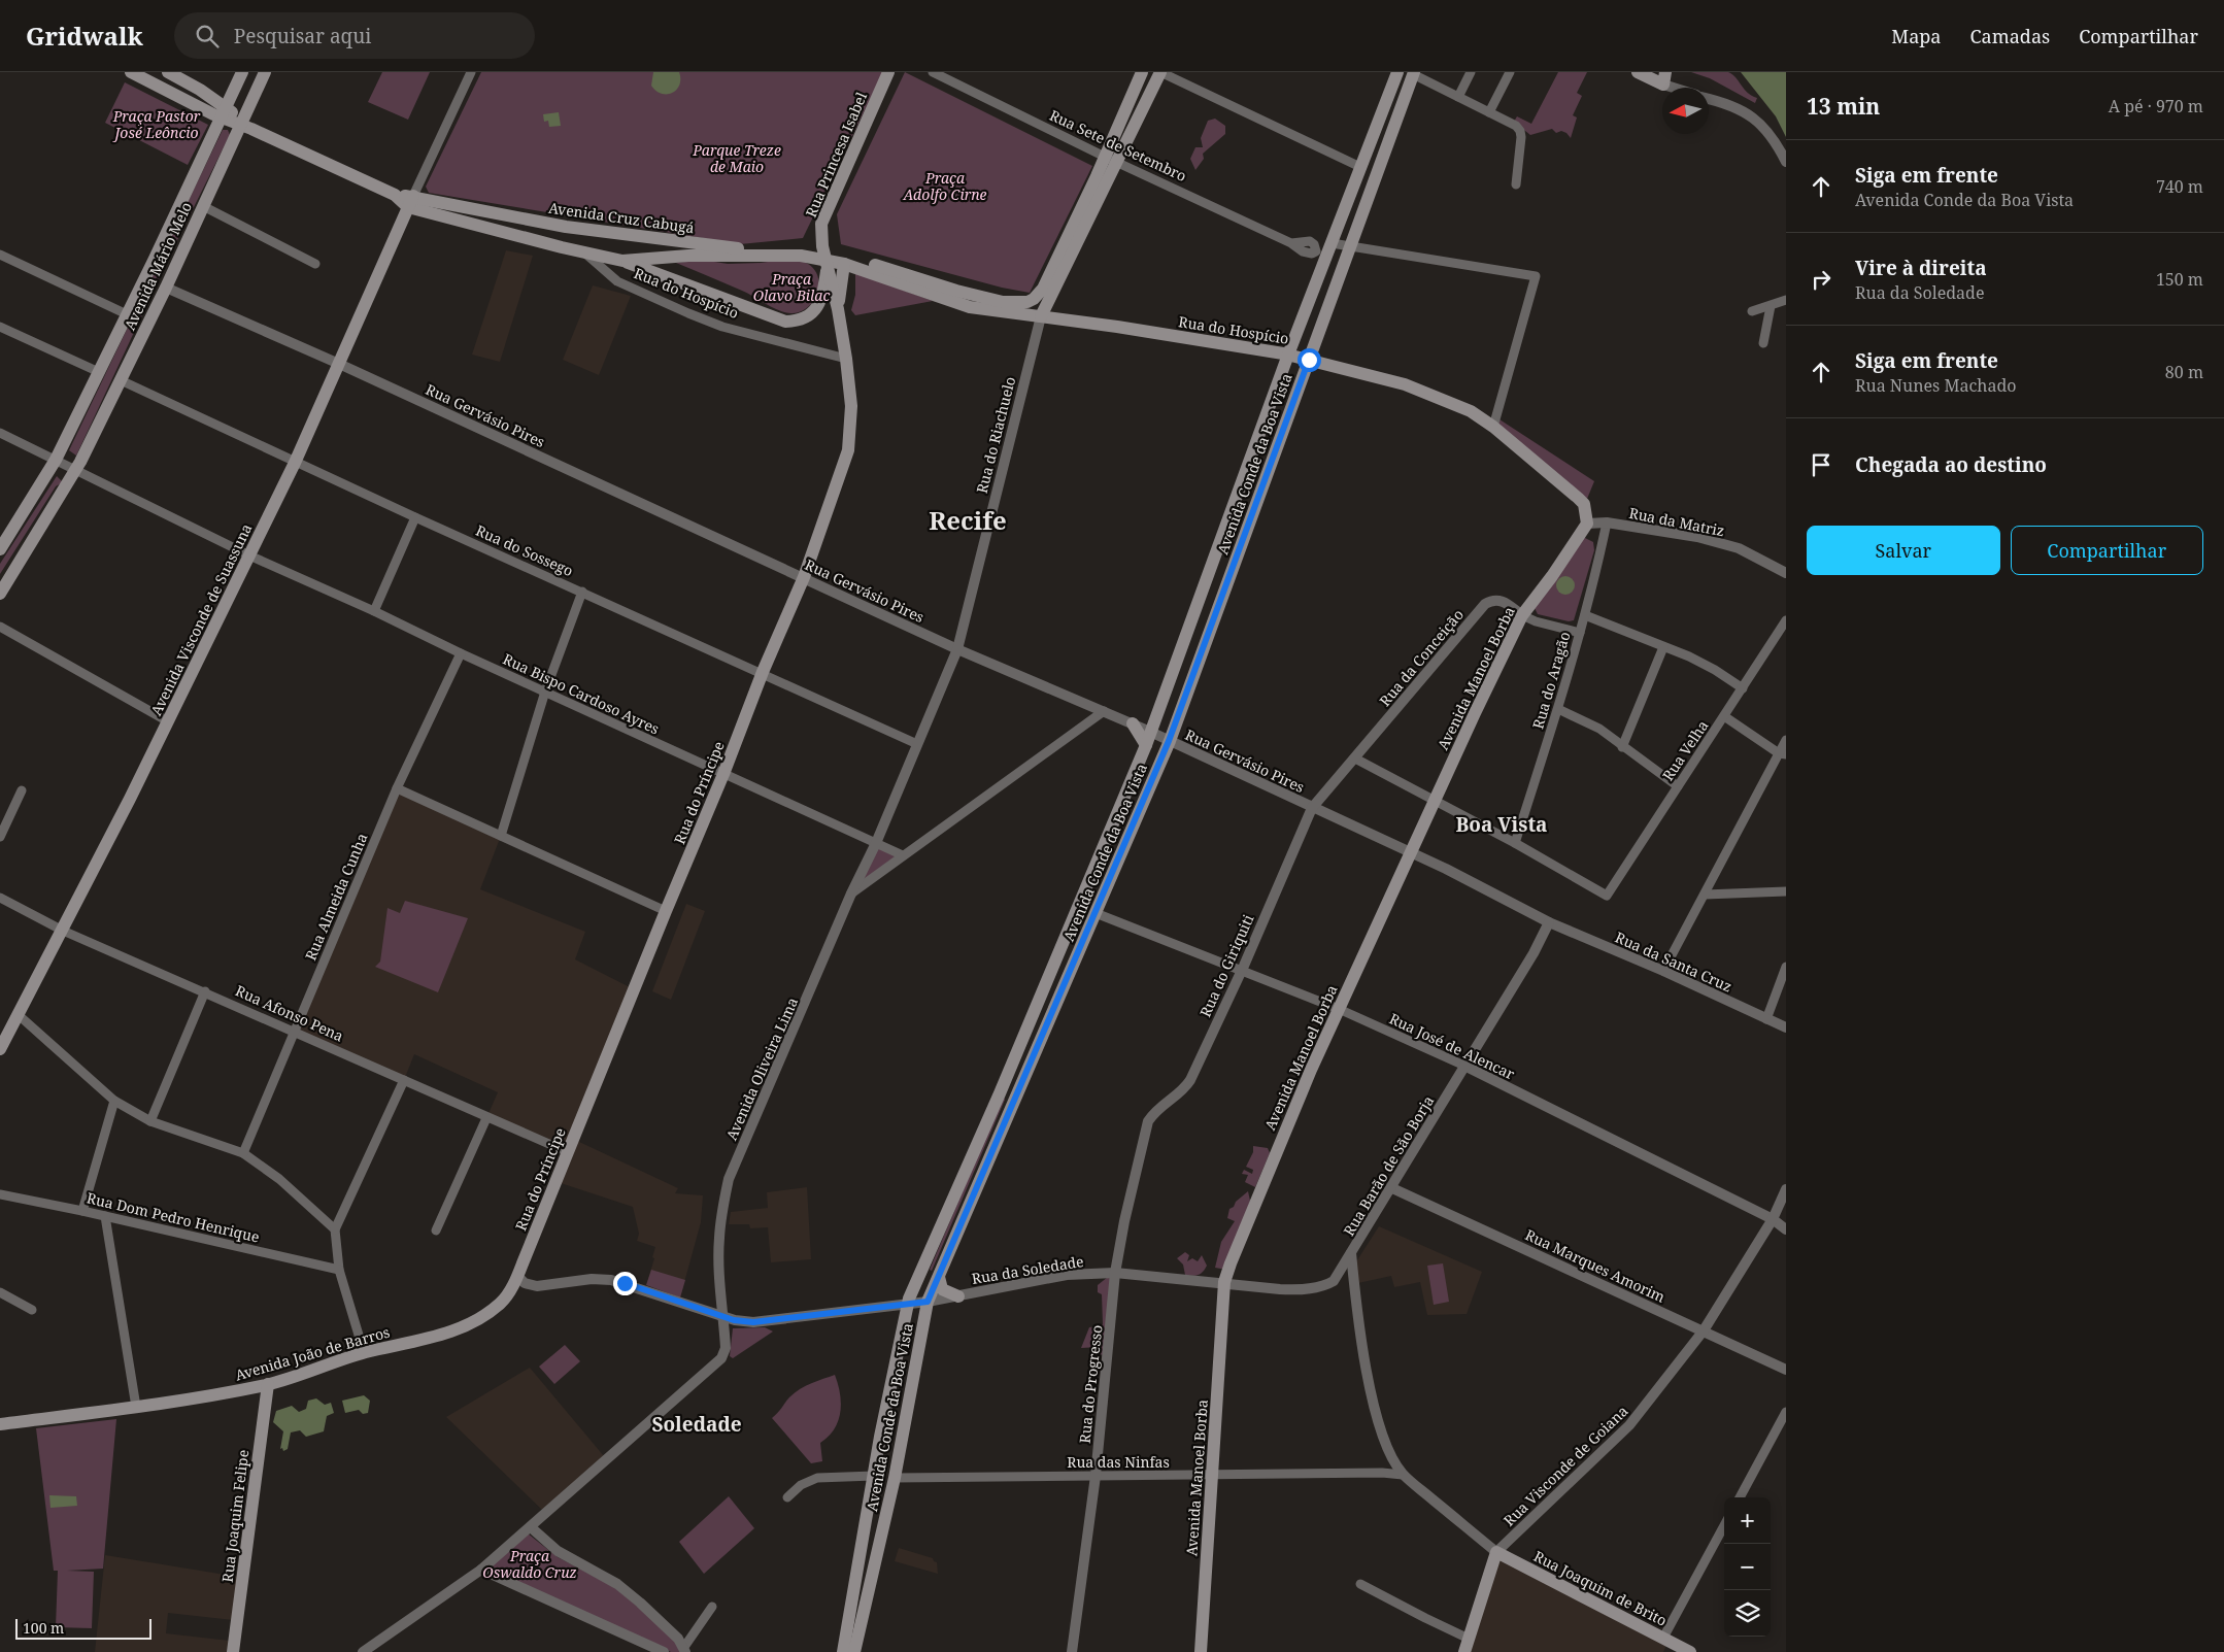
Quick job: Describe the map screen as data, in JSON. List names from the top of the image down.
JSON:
{
  "streets": {
    "main road": [
      "Rua Princesa Isabel",
      "Avenida Cruz Cabugá",
      "Avenida Mário Melo",
      "Rua do Hospício",
      "Rua do Riachuelo",
      "Avenida Conde da Boa Vista",
      "Avenida Visconde de Suassuna",
      "Avenida Manoel Borba",
      "Rua do Príncipe",
      "Avenida João de Barros",
      "Rua Joaquim Felipe",
      "Rua Joaquim de Brito"
    ],
    "street": [
      "Rua Sete de Setembro",
      "Rua Gervásio Pires",
      "Rua da Matriz",
      "Rua do Sossego",
      "Rua da Conceição",
      "Rua do Aragão",
      "Rua Bispo Cardoso Ayres",
      "Rua Velha",
      "Rua Almeida Cunha",
      "Rua da Santa Cruz",
      "Rua do Giriquiti",
      "Rua Afonso Pena",
      "Rua José de Alencar",
      "Avenida Oliveira Lima",
      "Rua Barão de São Borja",
      "Rua Dom Pedro Henrique",
      "Rua Marques Amorim",
      "Rua da Soledade",
      "Rua do Progresso",
      "Rua das Ninfas",
      "Rua Visconde de Goiana"
    ]
  },
  "crossings": [
    ["Rua Sete de Setembro", "Rua do Riachuelo"],
    ["Rua Princesa Isabel", "Avenida Cruz Cabugá"],
    ["Avenida Cruz Cabugá", "Avenida Mário Melo"],
    ["Avenida Cruz Cabugá", "Rua do Hospício"],
    ["Avenida Cruz Cabugá", "Rua do Riachuelo"],
    ["Avenida Cruz Cabugá", "Avenida Visconde de Suassuna"],
    ["Avenida Mário Melo", "Rua Gervásio Pires"],
    ["Avenida Mário Melo", "Rua do Sossego"],
    ["Avenida Mário Melo", "Rua Bispo Cardoso Ayres"],
    ["Rua do Hospício", "Rua do Riachuelo"],
    ["Rua do Hospício", "Avenida Conde da Boa Vista"],
    ["Rua do Hospício", "Rua da Matriz"],
    ["Rua do Hospício", "Avenida Manoel Borba"],
    ["Rua do Hospício", "Rua do Príncipe"],
    ["Rua Gervásio Pires", "Rua do Riachuelo"],
    ["Rua Gervásio Pires", "Avenida Conde da Boa Vista"],
    ["Rua Gervásio Pires", "Avenida Visconde de Suassuna"],
    ["Rua Gervásio Pires", "Rua da Conceição"],
    ["Rua Gervásio Pires", "Avenida Manoel Borba"],
    ["Rua Gervásio Pires", "Rua do Príncipe"],
    ["Rua Gervásio Pires", "Rua da Santa Cruz"],
    ["Rua Gervásio Pires", "Rua do Giriquiti"],
    ["Rua Gervásio Pires", "Rua Barão de São Borja"],
    ["Rua do Riachuelo", "Rua do Sossego"],
    ["Rua do Riachuelo", "Rua Bispo Cardoso Ayres"],
    ["Rua do Riachuelo", "Avenida Oliveira Lima"],
    ["Avenida Conde da Boa Vista", "Rua José de Alencar"],
    ["Avenida Conde da Boa Vista", "Rua da Soledade"],
    ["Avenida Conde da Boa Vista", "Rua das Ninfas"],
    ["Rua da Matriz", "Avenida Manoel Borba"],
    ["Rua da Matriz", "Rua do Aragão"],
    ["Rua do Sossego", "Avenida Visconde de Suassuna"],
    ["Rua do Sossego", "Rua do Príncipe"],
    ["Avenida Visconde de Suassuna", "Rua Bispo Cardoso Ayres"],
    ["Avenida Visconde de Suassuna", "Rua Afonso Pena"],
    ["Rua da Conceição", "Avenida Manoel Borba"],
    ["Rua da Conceição", "Rua do Aragão"],
    ["Rua da Conceição", "Rua do Giriquiti"],
    ["Avenida Manoel Borba", "Rua José de Alencar"],
    ["Avenida Manoel Borba", "Rua da Soledade"],
    ["Avenida Manoel Borba", "Rua das Ninfas"],
    ["Rua do Aragão", "Rua Velha"],
    ["Rua Bispo Cardoso Ayres", "Rua do Príncipe"],
    ["Rua Bispo Cardoso Ayres", "Rua Almeida Cunha"],
    ["Rua Bispo Cardoso Ayres", "Avenida Oliveira Lima"],
    ["Rua do Príncipe", "Rua Afonso Pena"],
    ["Rua do Príncipe", "Rua da Soledade"],
    ["Rua do Príncipe", "Avenida João de Barros"],
    ["Rua Almeida Cunha", "Rua Afonso Pena"],
    ["Rua da Santa Cruz", "Rua Barão de São Borja"],
    ["Rua do Giriquiti", "Rua José de Alencar"],
    ["Rua do Giriquiti", "Rua do Progresso"],
    ["Rua José de Alencar", "Rua Barão de São Borja"],
    ["Rua José de Alencar", "Rua Visconde de Goiana"],
    ["Avenida Oliveira Lima", "Rua da Soledade"],
    ["Rua Barão de São Borja", "Rua Marques Amorim"],
    ["Rua Barão de São Borja", "Rua da Soledade"],
    ["Rua Barão de São Borja", "Rua das Ninfas"],
    ["Rua Barão de São Borja", "Rua Visconde de Goiana"],
    ["Rua Barão de São Borja", "Rua Joaquim de Brito"],
    ["Rua Marques Amorim", "Rua Visconde de Goiana"],
    ["Rua da Soledade", "Avenida João de Barros"],
    ["Rua da Soledade", "Rua do Progresso"],
    ["Avenida João de Barros", "Rua Joaquim Felipe"],
    ["Rua do Progresso", "Rua das Ninfas"],
    ["Rua Visconde de Goiana", "Rua Joaquim de Brito"]
  ],
  "districts": ["Recife", "Boa Vista", "Soledade"],
  "parks": [
    "Praça Pastor José Leôncio",
    "Parque Treze de Maio",
    "Praça Adolfo Cirne",
    "Praça Olavo Bilac",
    "Praça Oswaldo Cruz"
  ],
  "scale_bar": "100 m",
  "north": "left",
  "page": {
    "header": "Gridwalk",
    "search": "Pesquisar aqui",
    "nav": ["Mapa", "Camadas", "Compartilhar"],
    "heading": ["13 min", "A pé · 970 m"],
    "list": [
      ["Siga em frente", "Avenida Conde da Boa Vista", "740 m"],
      ["Vire à direita", "Rua da Soledade", "150 m"],
      ["Siga em frente", "Rua Nunes Machado", "80 m"],
      "Chegada ao destino"
    ],
    "buttons": ["Salvar", "Compartilhar"],
    "map_buttons": ["+", "−"],
    "scale": "100 m"
  }
}
